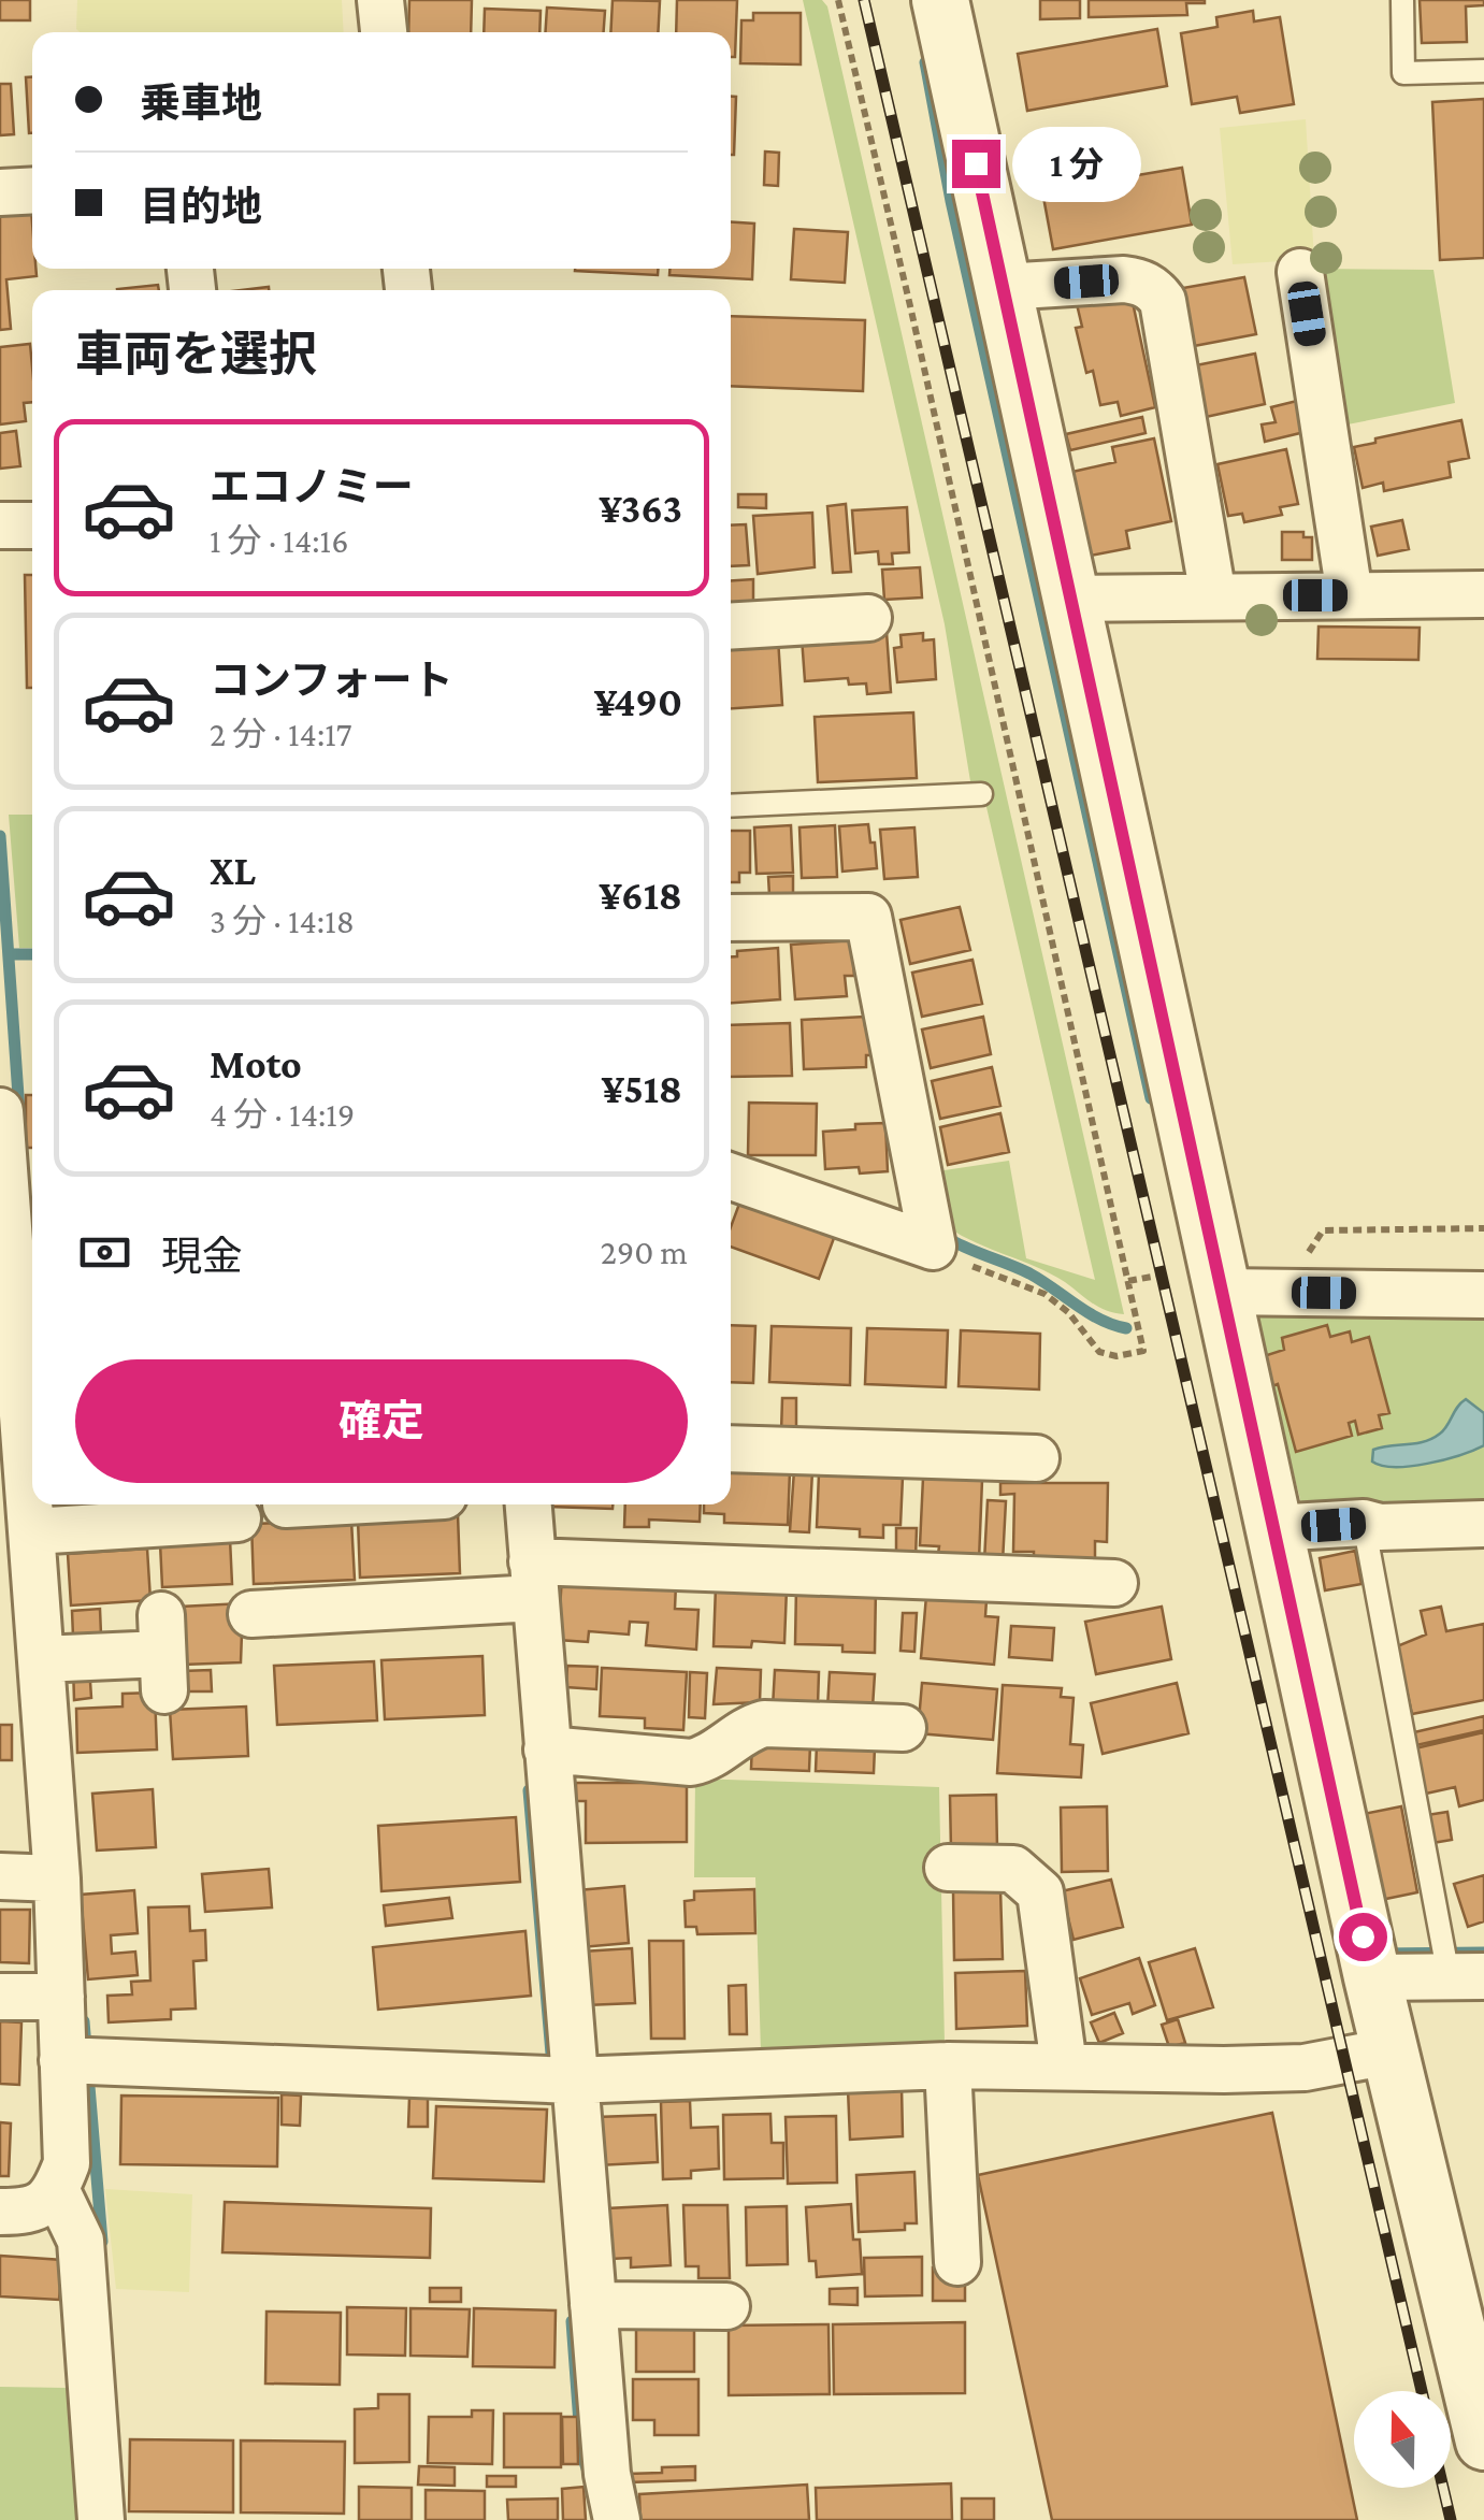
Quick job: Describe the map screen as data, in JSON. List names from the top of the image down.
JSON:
{
  "north": "top",
  "page": {
    "banner": ["乗車地", "目的地"],
    "bubble": "1 分",
    "heading": "車両を選択",
    "list": [
      {
        "name": "エコノミー",
        "note": "1 分 · 14:16",
        "value": "¥363"
      },
      {
        "name": "コンフォート",
        "note": "2 分 · 14:17",
        "value": "¥490"
      },
      {
        "name": "XL",
        "note": "3 分 · 14:18",
        "value": "¥618"
      },
      {
        "name": "Moto",
        "note": "4 分 · 14:19",
        "value": "¥518"
      }
    ],
    "pay": ["現金", "290 m"],
    "buttons": "確定"
  }
}
